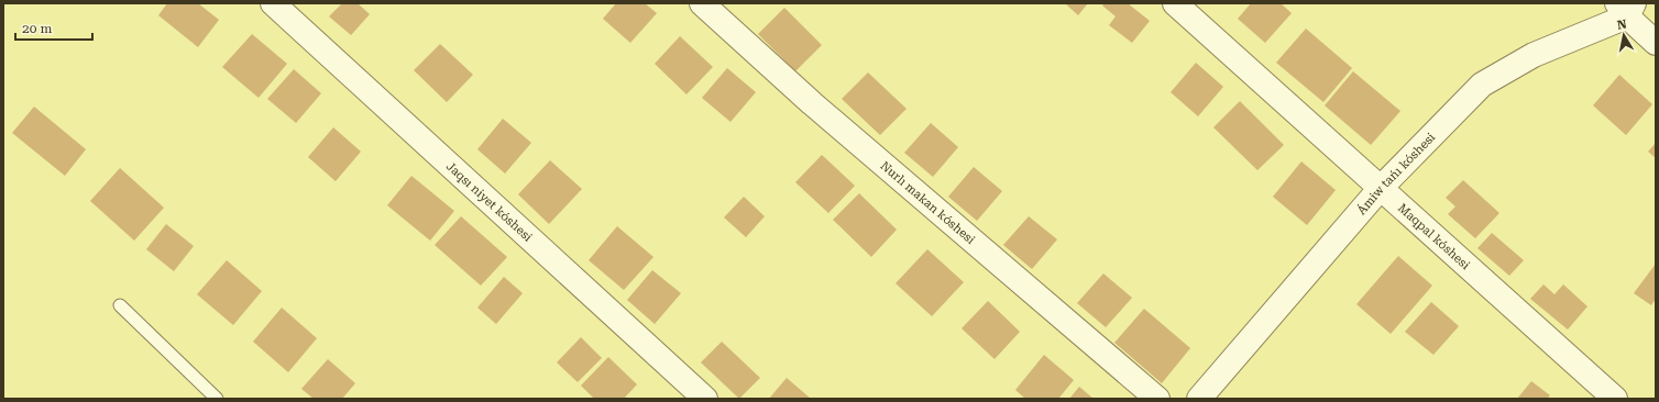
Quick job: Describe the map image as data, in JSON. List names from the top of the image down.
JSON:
{
  "streets": {
    "street": [
      "Ámiw tańı kóshesi",
      "Jaqsı niyet kóshesi",
      "Nurlı makan kóshesi",
      "Maqpal kóshesi"
    ]
  },
  "crossings": [
    ["Ámiw tańı kóshesi", "Maqpal kóshesi"]
  ],
  "scale_bar": "20 m",
  "north": "top"
}
